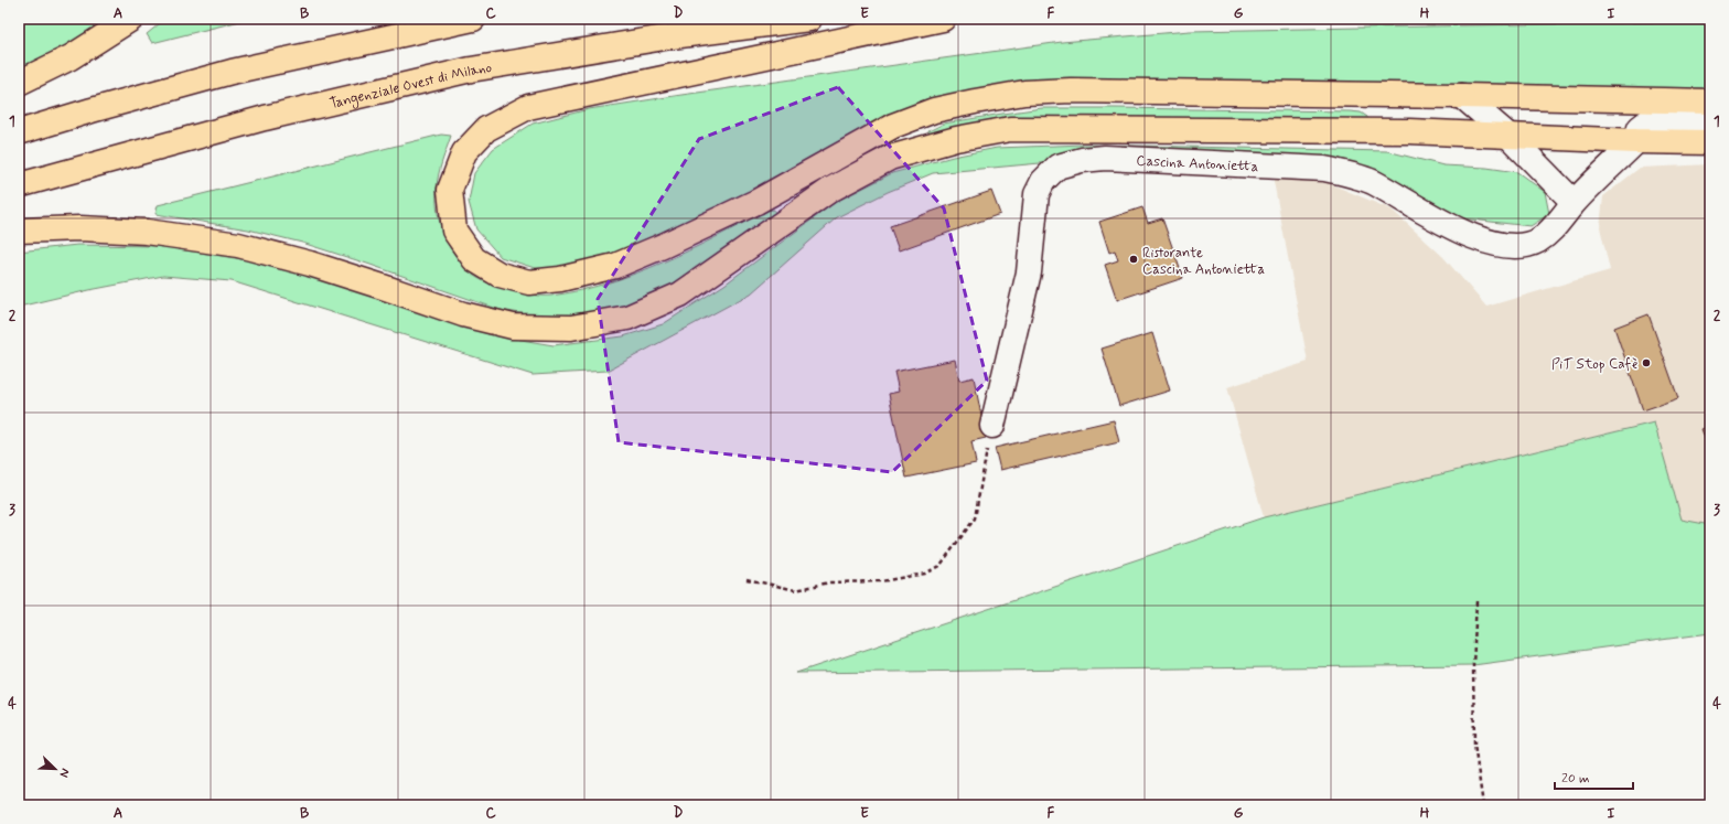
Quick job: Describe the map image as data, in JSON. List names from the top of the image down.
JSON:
{
  "streets": {
    "main road": ["Tangenziale Ovest di Milano"],
    "lane": ["Cascina Antonietta"]
  },
  "places": ["Ristorante Cascina Antonietta", "PiT Stop Cafè"],
  "scale_bar": "20 m",
  "north": "bottom right",
  "grid": {
    "columns": [
      "A",
      "B",
      "C",
      "D",
      "E",
      "F",
      "G",
      "H",
      "I"
    ],
    "rows": [
      "1",
      "2",
      "3",
      "4"
    ]
  }
}
